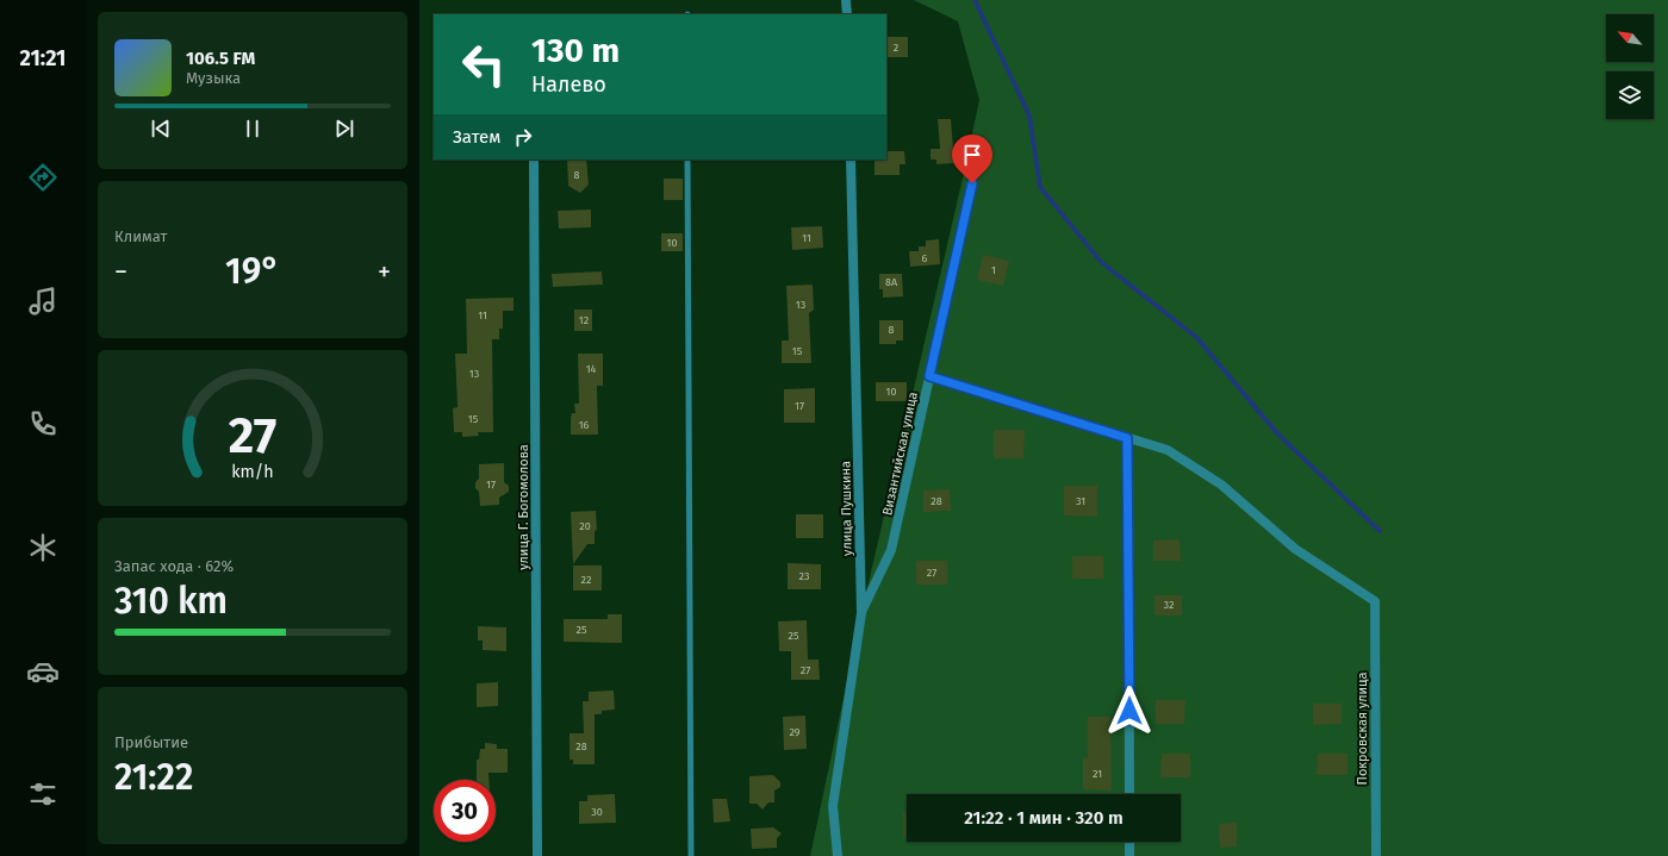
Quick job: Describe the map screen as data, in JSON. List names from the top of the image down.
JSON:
{
  "streets": {
    "street": [
      "Византийская улица",
      "улица Г. Богомолова",
      "улица Пушкина",
      "Покровская улица"
    ]
  },
  "crossings": [
    ["Византийская улица", "улица Пушкина"]
  ],
  "house_numbers": [
    "2",
    "8",
    "11",
    "10",
    "6",
    "1",
    "8А",
    "13",
    "11",
    "12",
    "8",
    "15",
    "14",
    "13",
    "10",
    "17",
    "15",
    "16",
    "17",
    "28",
    "31",
    "20",
    "27",
    "23",
    "22",
    "32",
    "25",
    "25",
    "27",
    "29",
    "28",
    "21",
    "30"
  ],
  "north": "top left",
  "page": {
    "tabs": "21:21",
    "turn": ["130 m", "Налево"],
    "song": ["106.5 FM", "Музыка"],
    "then": "Затем",
    "tile": [
      "Климат",
      ["Запас хода · 62%", "310 km"],
      ["Прибытие", "21:22"]
    ],
    "heat": ["−", "19°", "+"],
    "limit": "30",
    "trip": "21:22 · 1 мин · 320 m",
    "gauge": ["27", "km/h"]
  }
}
